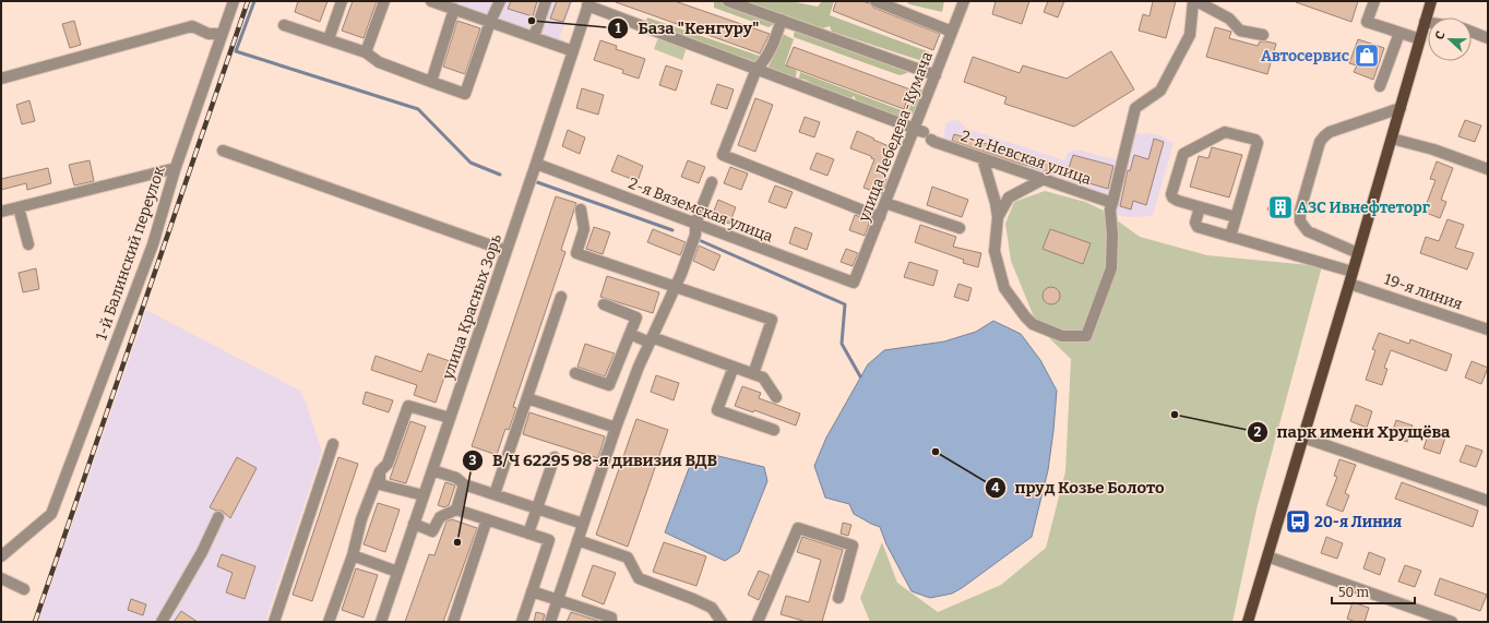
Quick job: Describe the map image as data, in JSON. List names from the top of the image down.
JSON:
{
  "streets": {
    "street": [
      "улица Лебедева-Кумача",
      "2-я Невская улица",
      "2-я Вяземская улица",
      "1-й Балинский переулок",
      "19-я линия",
      "улица Красных Зорь"
    ]
  },
  "crossings": [
    ["улица Лебедева-Кумача", "2-я Вяземская улица"],
    ["2-я Вяземская улица", "улица Красных Зорь"]
  ],
  "places": {
    "other": [
      "База \"Кенгуру\"",
      "парк имени Хрущёва",
      "пруд Козье Болото",
      "В/Ч 62295 98-я дивизия ВДВ"
    ],
    "shop": ["Автосервис"],
    "building": ["АЗС Ивнефтеторг"],
    "bus stop": ["20-я Линия"]
  },
  "scale_bar": "50 m",
  "north": "left"
}
